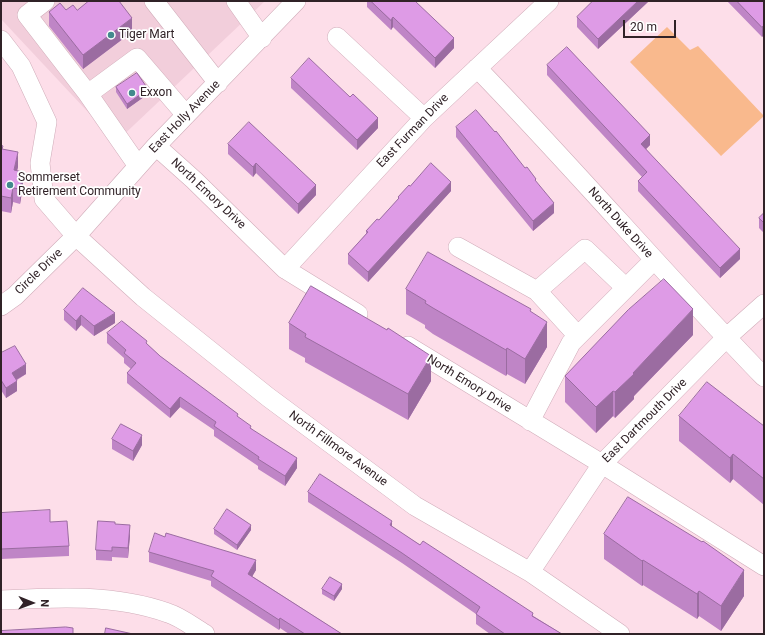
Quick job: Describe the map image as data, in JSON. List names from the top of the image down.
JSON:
{
  "streets": {
    "street": [
      "East Holly Avenue",
      "East Furman Drive",
      "North Emory Drive",
      "North Duke Drive",
      "Circle Drive",
      "East Dartmouth Drive",
      "North Fillmore Avenue"
    ]
  },
  "crossings": [
    ["East Holly Avenue", "North Emory Drive"],
    ["East Holly Avenue", "Circle Drive"],
    ["East Holly Avenue", "North Fillmore Avenue"],
    ["East Furman Drive", "North Emory Drive"],
    ["East Furman Drive", "North Duke Drive"],
    ["North Emory Drive", "East Dartmouth Drive"],
    ["North Duke Drive", "East Dartmouth Drive"],
    ["Circle Drive", "North Fillmore Avenue"],
    ["East Dartmouth Drive", "North Fillmore Avenue"]
  ],
  "places": ["Tiger Mart", "Exxon", "Sommerset Retirement Community"],
  "scale_bar": "20 m",
  "north": "right"
}
